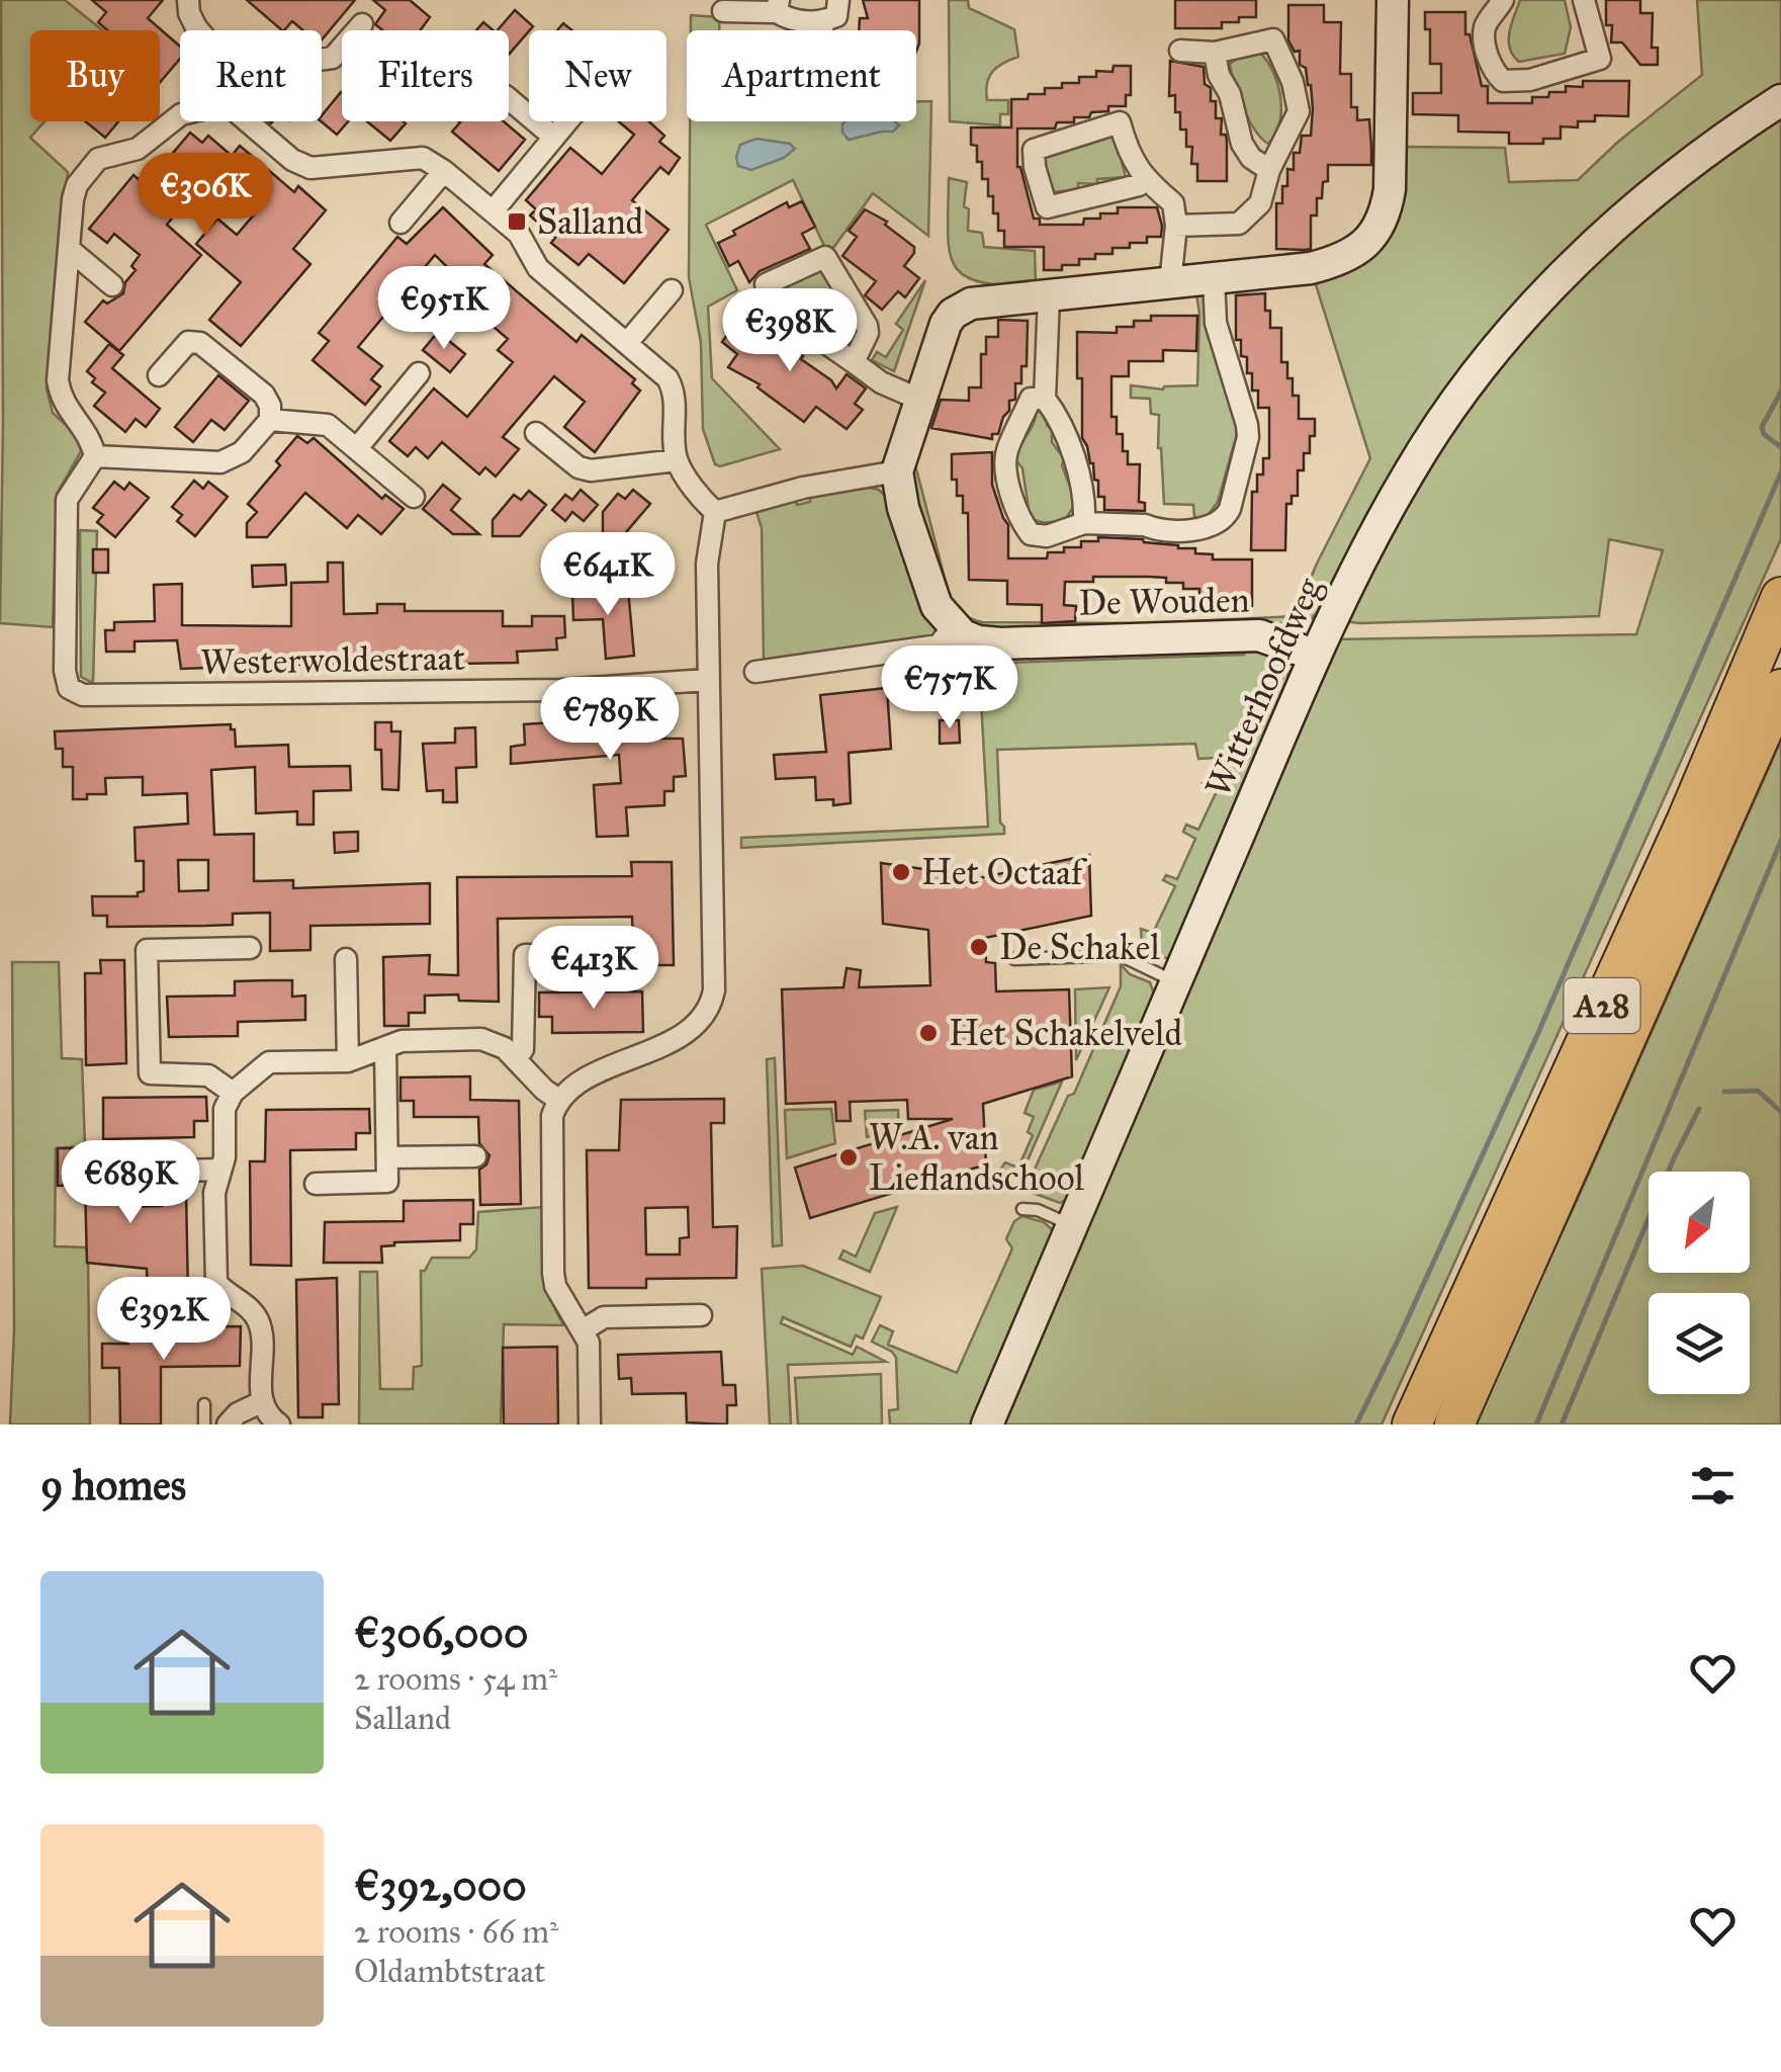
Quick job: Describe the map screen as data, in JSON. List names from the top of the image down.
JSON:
{
  "streets": {
    "highway": ["A28"],
    "street": ["De Wouden", "Westerwoldestraat", "Witterhoofdweg"]
  },
  "crossings": [
    ["De Wouden", "Witterhoofdweg"]
  ],
  "places": {
    "transit": ["Salland"],
    "other": [
      "Het Octaaf",
      "De Schakel",
      "Het Schakelveld",
      "W.A. van Lieflandschool"
    ]
  },
  "north": "bottom left",
  "page": {
    "chip": [
      "Buy",
      "Rent",
      "Filters",
      "New",
      "Apartment"
    ],
    "price": [
      "€306K",
      "€951K",
      "€398K",
      "€641K",
      "€757K",
      "€789K",
      "€413K",
      "€689K",
      "€392K"
    ],
    "heading": "9 homes",
    "list": [
      {
        "name": "€306,000",
        "note": "2 rooms · 54 m² · Salland"
      },
      {
        "name": "€392,000",
        "note": "2 rooms · 66 m² · Oldambtstraat"
      }
    ]
  }
}
